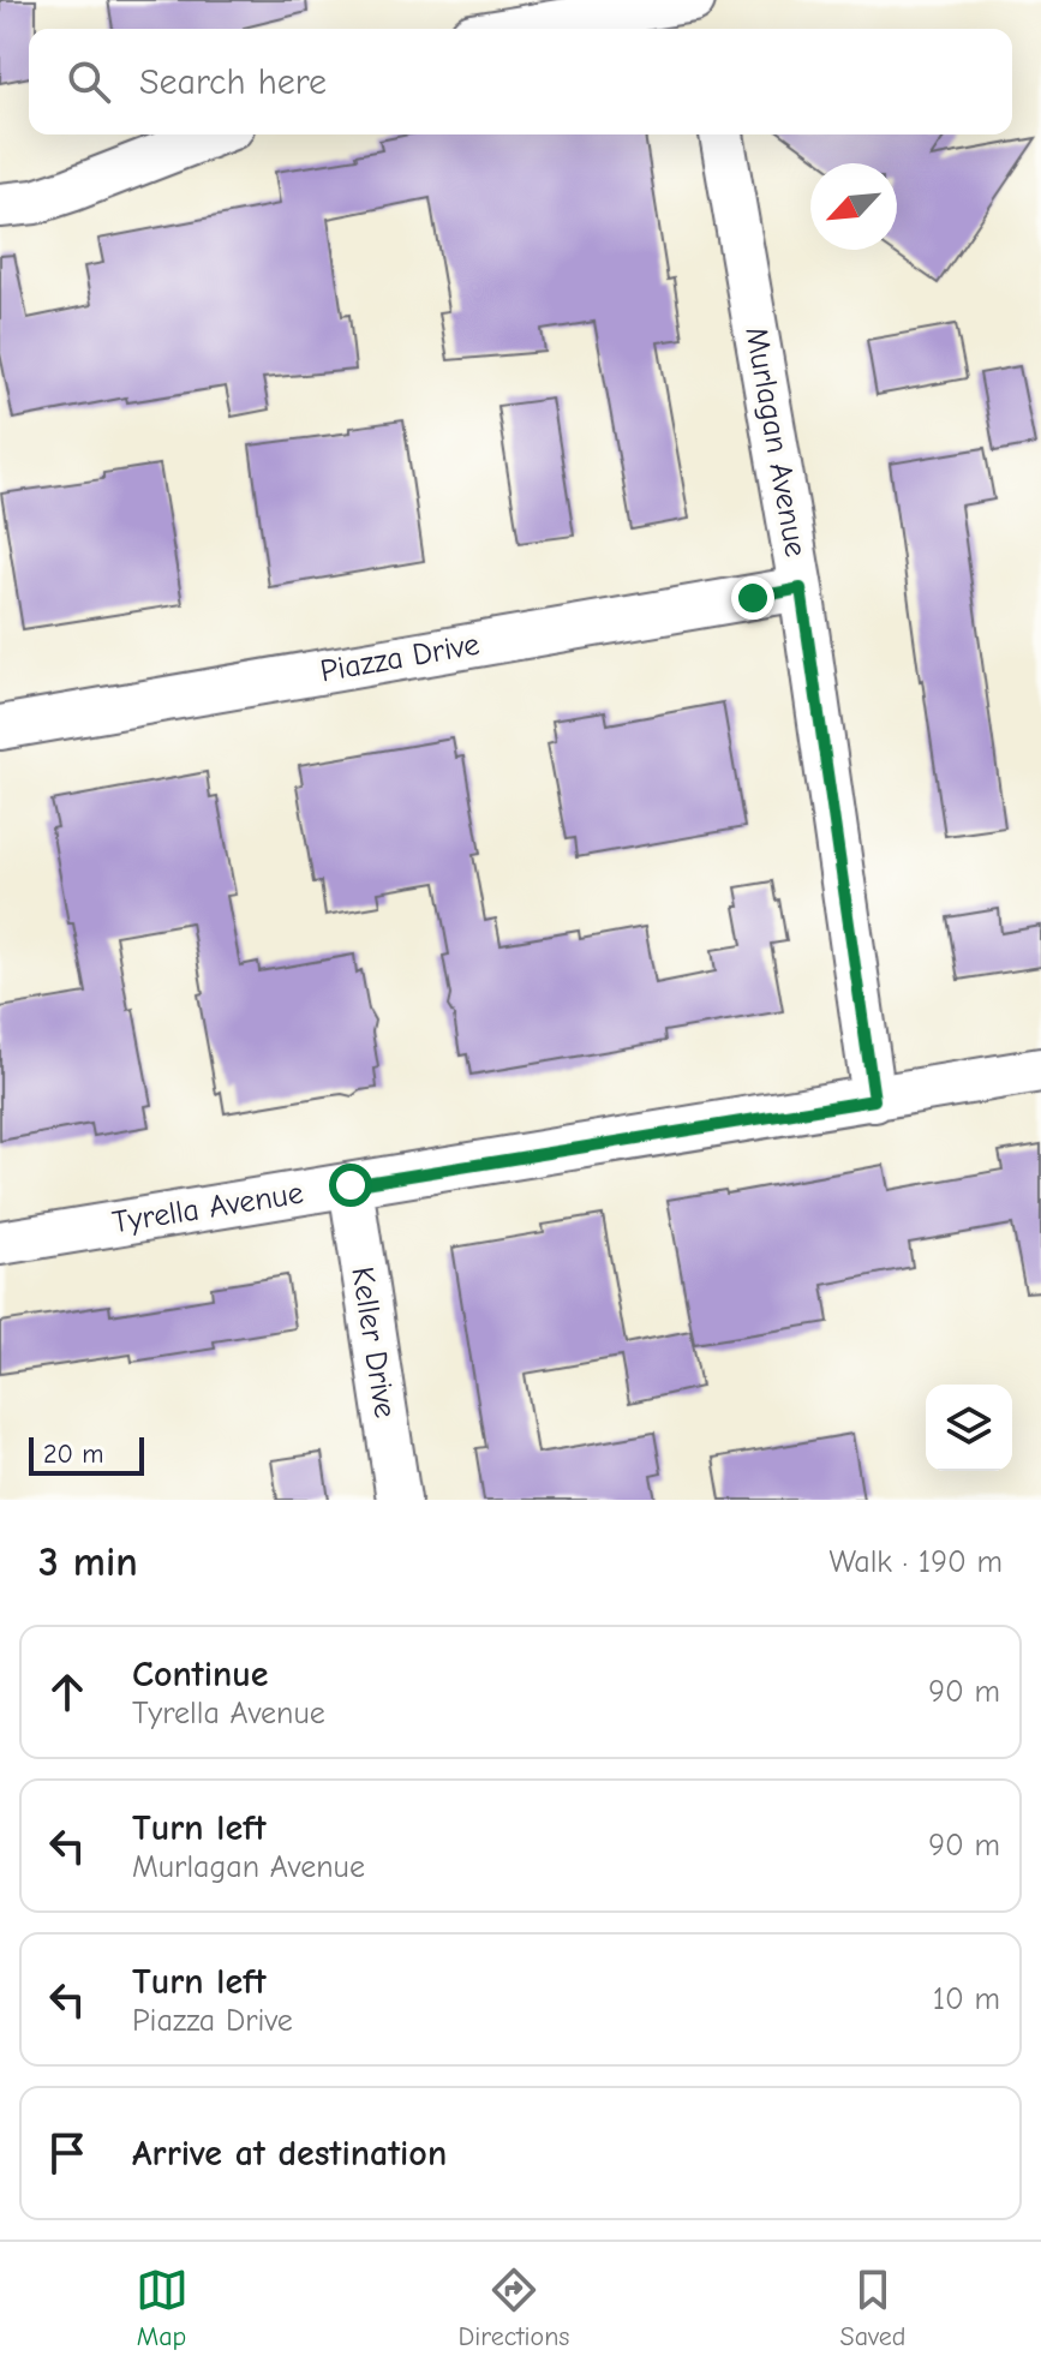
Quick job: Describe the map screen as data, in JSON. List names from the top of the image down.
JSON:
{
  "streets": {
    "street": [
      "Murlagan Avenue",
      "Piazza Drive",
      "Tyrella Avenue",
      "Keller Drive"
    ]
  },
  "crossings": [
    ["Murlagan Avenue", "Piazza Drive"],
    ["Murlagan Avenue", "Tyrella Avenue"],
    ["Tyrella Avenue", "Keller Drive"]
  ],
  "scale_bar": "20 m",
  "north": "bottom left",
  "page": {
    "search": "Search here",
    "scale": "20 m",
    "heading": ["3 min", "Walk · 190 m"],
    "list": [
      ["Continue", "Tyrella Avenue", "90 m"],
      ["Turn left", "Murlagan Avenue", "90 m"],
      ["Turn left", "Piazza Drive", "10 m"],
      "Arrive at destination"
    ],
    "nav": ["Map", "Directions", "Saved"]
  }
}
